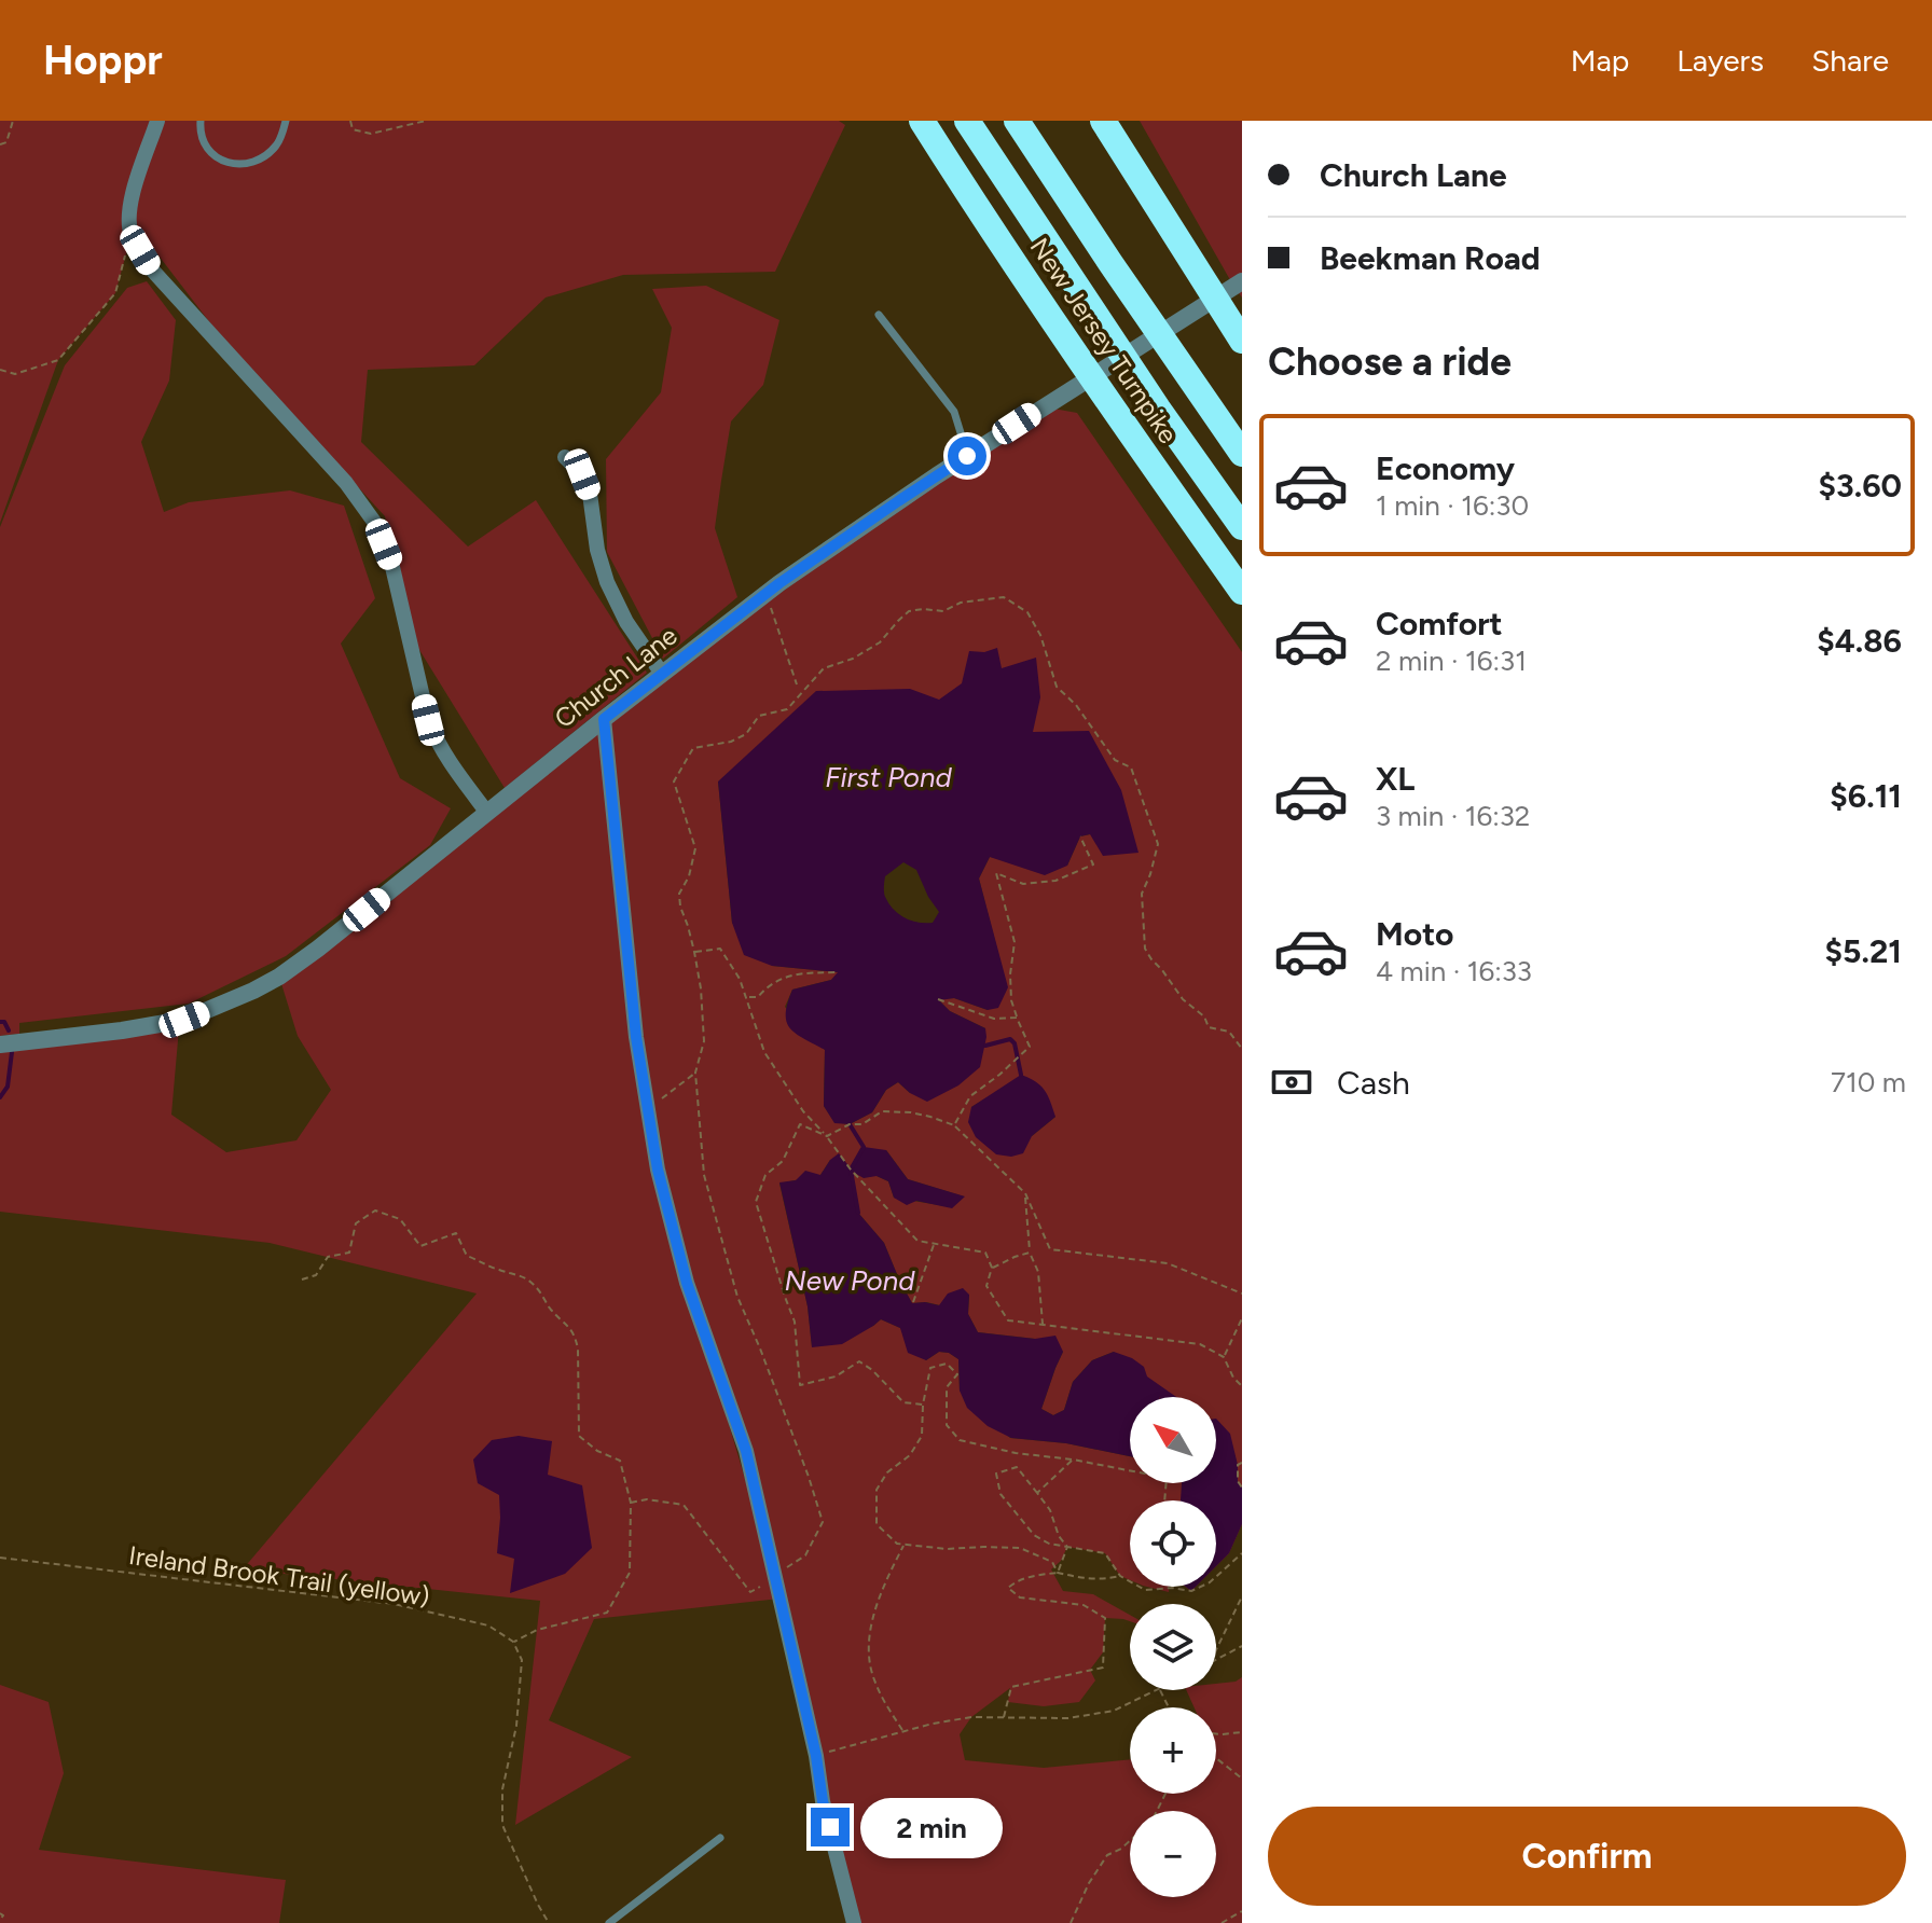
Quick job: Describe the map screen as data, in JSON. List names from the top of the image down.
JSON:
{
  "streets": {
    "highway": ["New Jersey Turnpike"],
    "street": ["Church Lane"],
    "path": ["Ireland Brook Trail (yellow)"]
  },
  "water": ["First Pond", "New Pond"],
  "north": "top left",
  "page": {
    "header": "Hoppr",
    "nav": ["Map", "Layers", "Share"],
    "banner": ["Church Lane", "Beekman Road"],
    "heading": "Choose a ride",
    "list": [
      {
        "name": "Economy",
        "note": "1 min · 16:30",
        "value": "$3.60"
      },
      {
        "name": "Comfort",
        "note": "2 min · 16:31",
        "value": "$4.86"
      },
      {
        "name": "XL",
        "note": "3 min · 16:32",
        "value": "$6.11"
      },
      {
        "name": "Moto",
        "note": "4 min · 16:33",
        "value": "$5.21"
      }
    ],
    "pay": ["Cash", "710 m"],
    "map_buttons": ["+", "−"],
    "buttons": "Confirm",
    "bubble": "2 min"
  }
}
